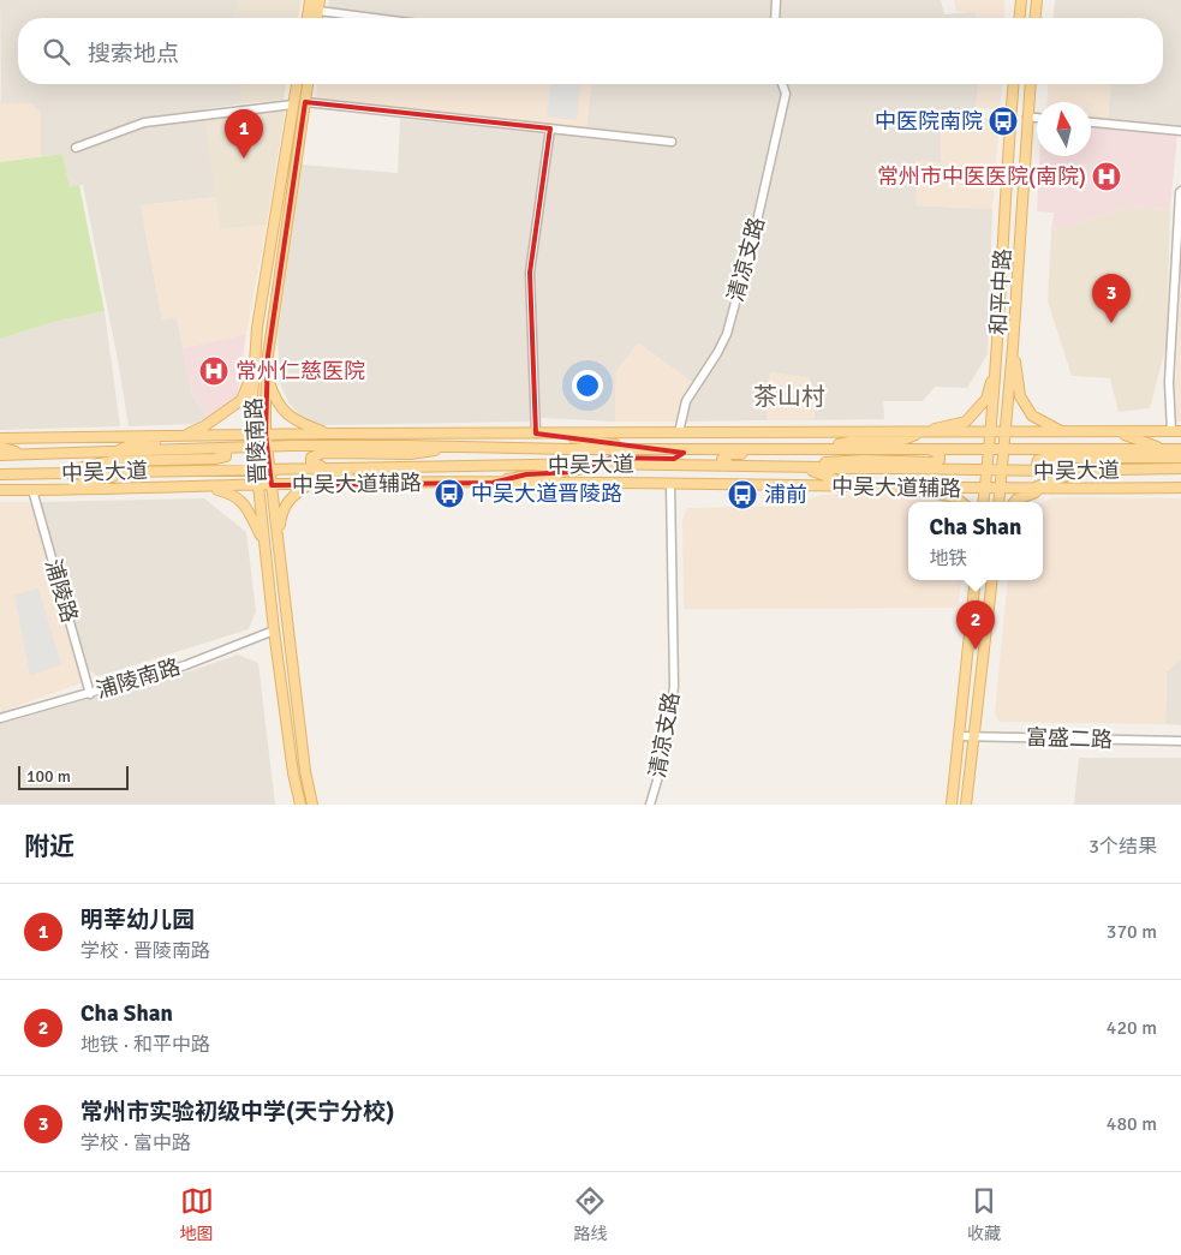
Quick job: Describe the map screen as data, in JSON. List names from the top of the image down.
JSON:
{
  "streets": {
    "main road": [
      "和平中路",
      "晋陵南路",
      "中吴大道",
      "中吴大道辅路"
    ],
    "street": [
      "清凉支路",
      "浦陵路",
      "浦陵南路",
      "富盛二路"
    ]
  },
  "crossings": [
    ["清凉支路", "中吴大道辅路"],
    ["和平中路", "中吴大道"],
    ["和平中路", "中吴大道辅路"],
    ["晋陵南路", "中吴大道"],
    ["晋陵南路", "中吴大道辅路"],
    ["晋陵南路", "浦陵南路"],
    ["中吴大道辅路", "浦陵路"],
    ["浦陵路", "浦陵南路"]
  ],
  "districts": ["茶山村"],
  "places": {
    "bus stop": ["中医院南院", "中吴大道晋陵路", "浦前"],
    "hospital": ["常州市中医医院(南院)", "常州仁慈医院"]
  },
  "scale_bar": "100 m",
  "north": "top",
  "page": {
    "search": "搜索地点",
    "pins": ["1", "3", "2"],
    "popup": ["Cha Shan", "地铁"],
    "scale": "100 m",
    "heading": ["附近", "3个结果"],
    "list": [
      {
        "mark": "1",
        "name": "明莘幼儿园",
        "note": "学校 · 晋陵南路",
        "value": "370 m"
      },
      {
        "mark": "2",
        "name": "Cha Shan",
        "note": "地铁 · 和平中路",
        "value": "420 m"
      },
      {
        "mark": "3",
        "name": "常州市实验初级中学(天宁分校)",
        "note": "学校 · 富中路",
        "value": "480 m"
      }
    ],
    "nav": ["地图", "路线", "收藏"]
  }
}
